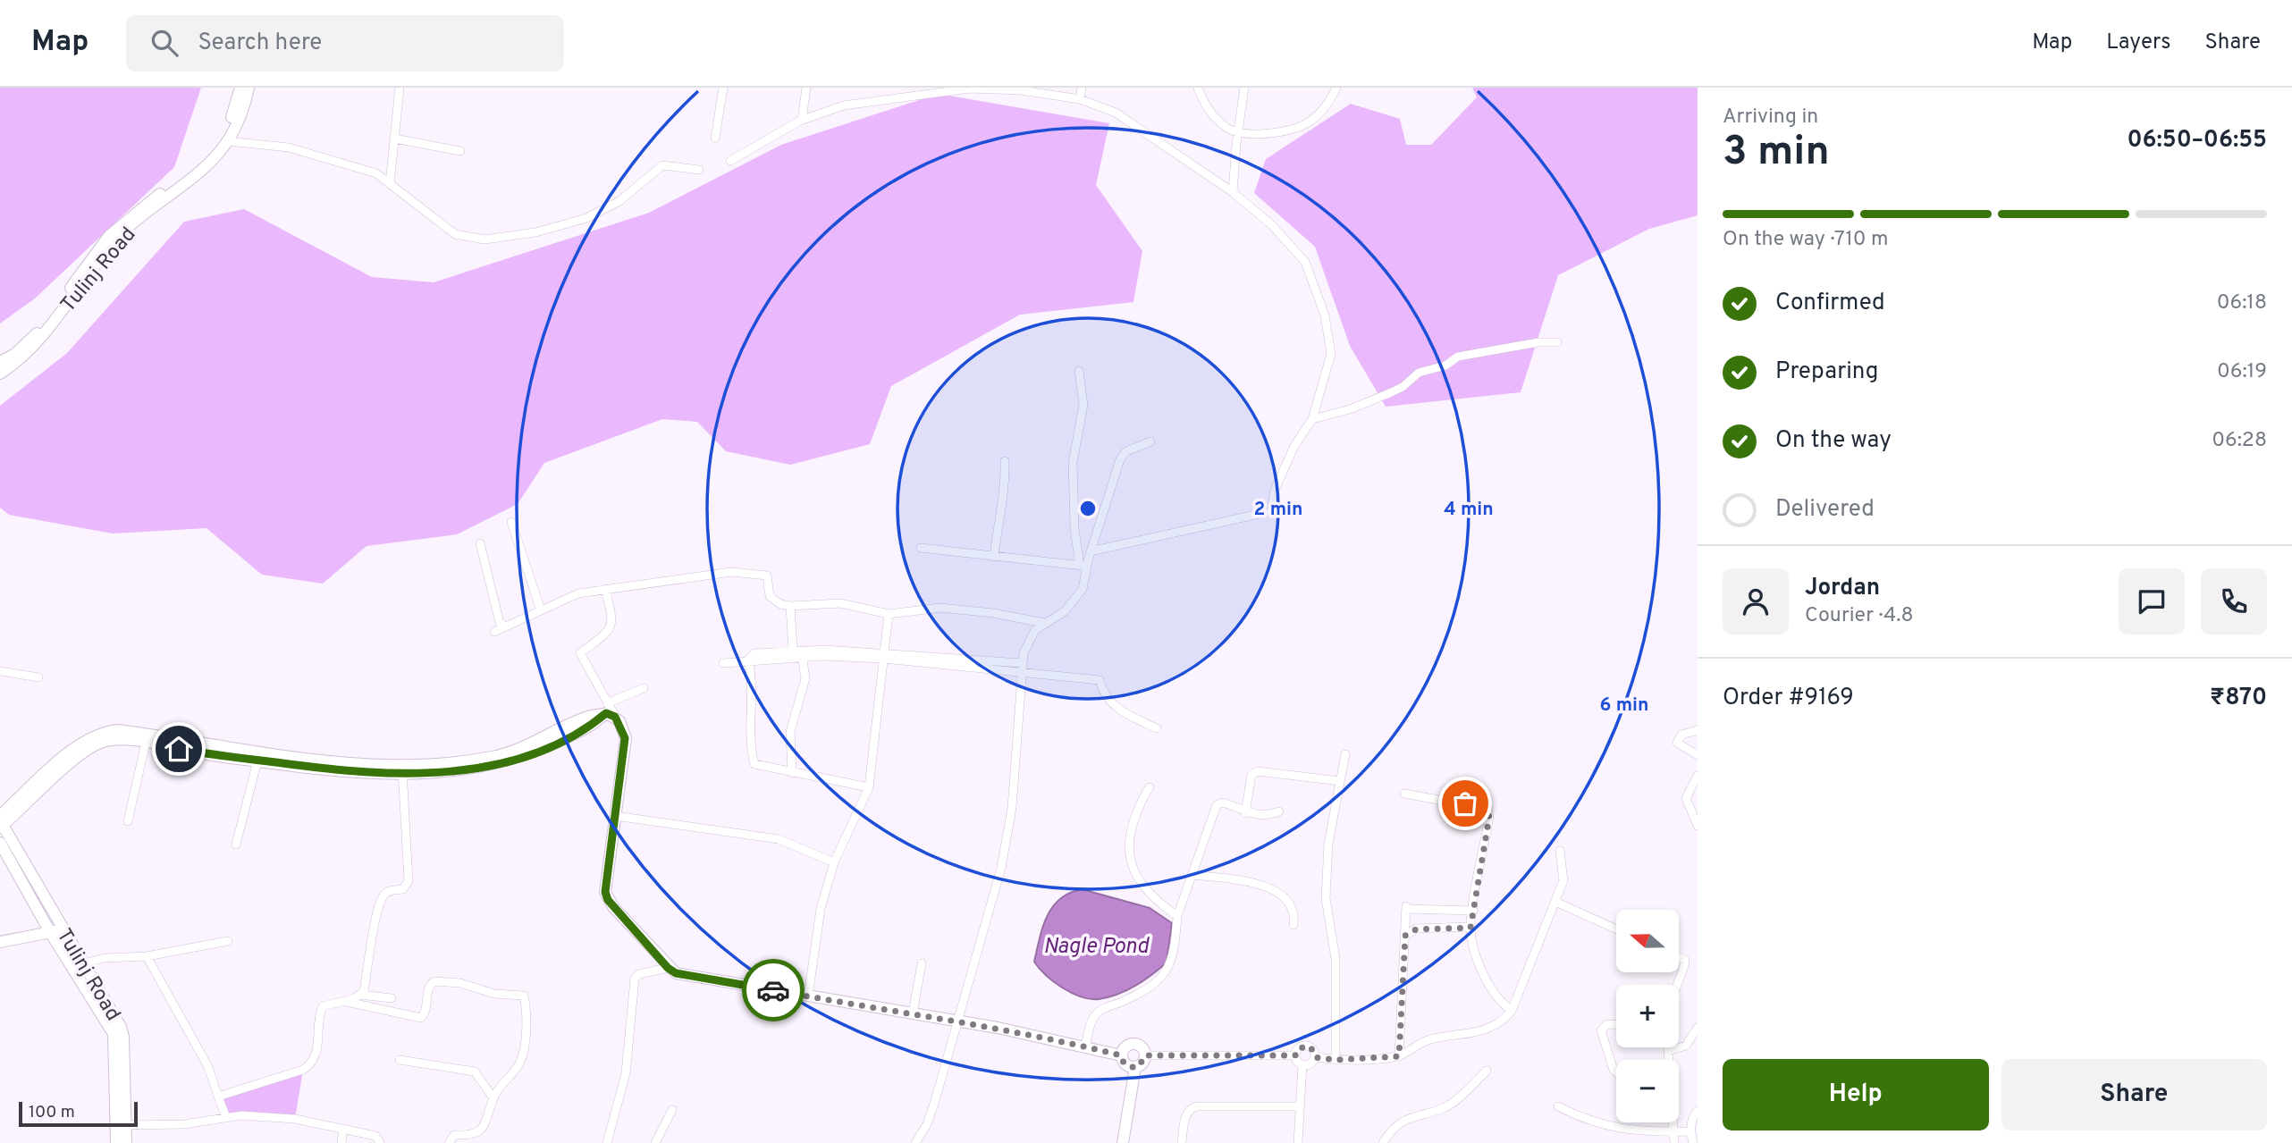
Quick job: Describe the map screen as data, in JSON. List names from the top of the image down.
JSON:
{
  "streets": {
    "street": ["Tulinj Road"]
  },
  "water": ["Nagle Pond"],
  "scale_bar": "100 m",
  "north": "left",
  "page": {
    "header": "Map",
    "search": "Search here",
    "nav": ["Map", "Layers", "Share"],
    "heading": ["3 min", "Arriving in", "06:50–06:55"],
    "panel": [
      "Jordan",
      "Courier · 4.8",
      "Order #9169",
      "₹870"
    ],
    "bar": "On the way · 710 m",
    "list": [
      ["Confirmed", "06:18"],
      ["Preparing", "06:19"],
      ["On the way", "06:28"],
      "Delivered"
    ],
    "map_buttons": ["+", "−"],
    "buttons": ["Help", "Share"],
    "scale": "100 m"
  },
  "rings": ["2 min", "4 min", "6 min"]
}
